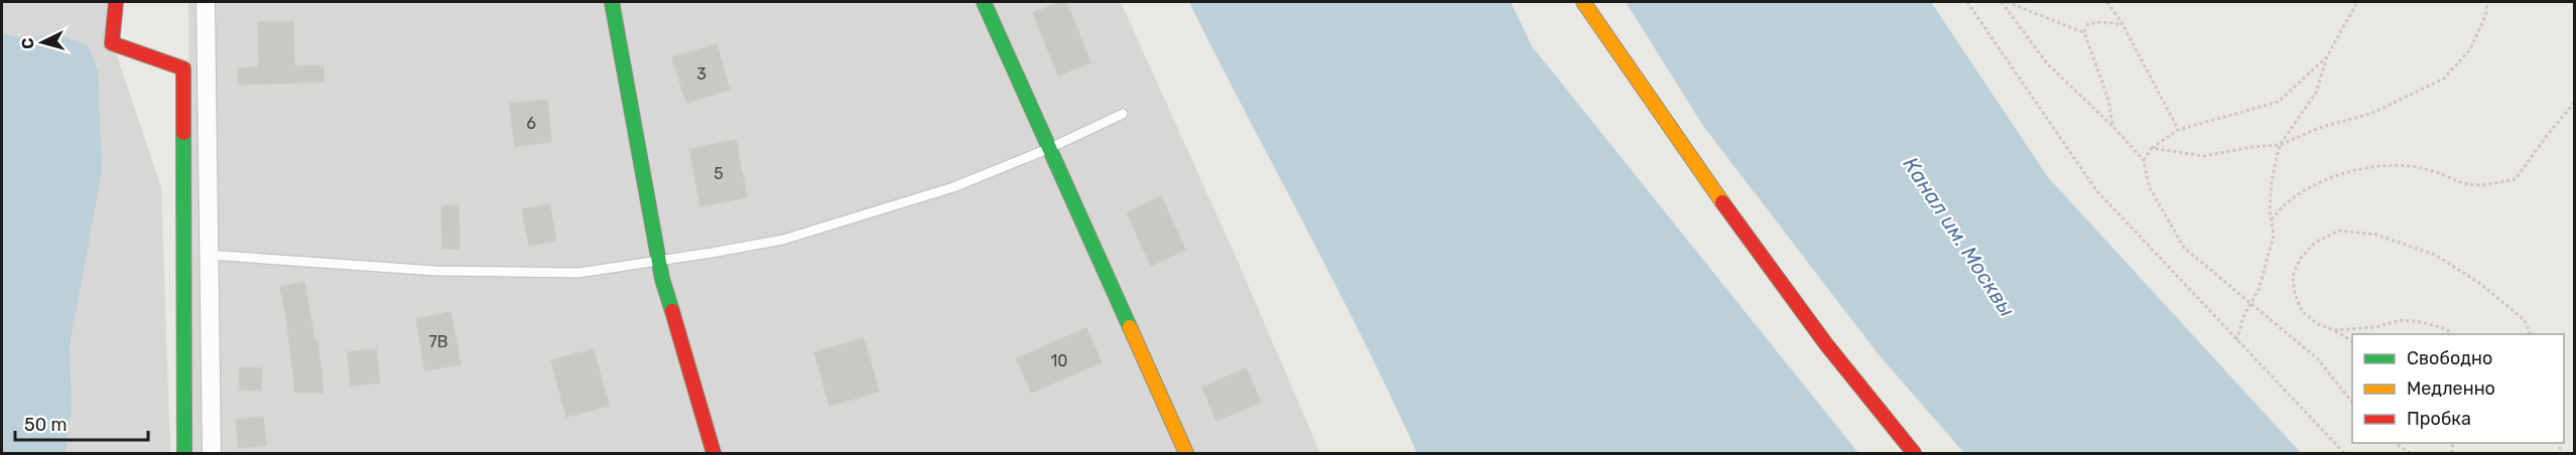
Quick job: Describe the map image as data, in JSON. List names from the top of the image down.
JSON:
{
  "water": ["Канал им. Москвы"],
  "house_numbers": [
    "3",
    "6",
    "5",
    "7В",
    "10"
  ],
  "legend": ["Свободно", "Медленно", "Пробка"],
  "scale_bar": "50 m",
  "north": "left"
}
